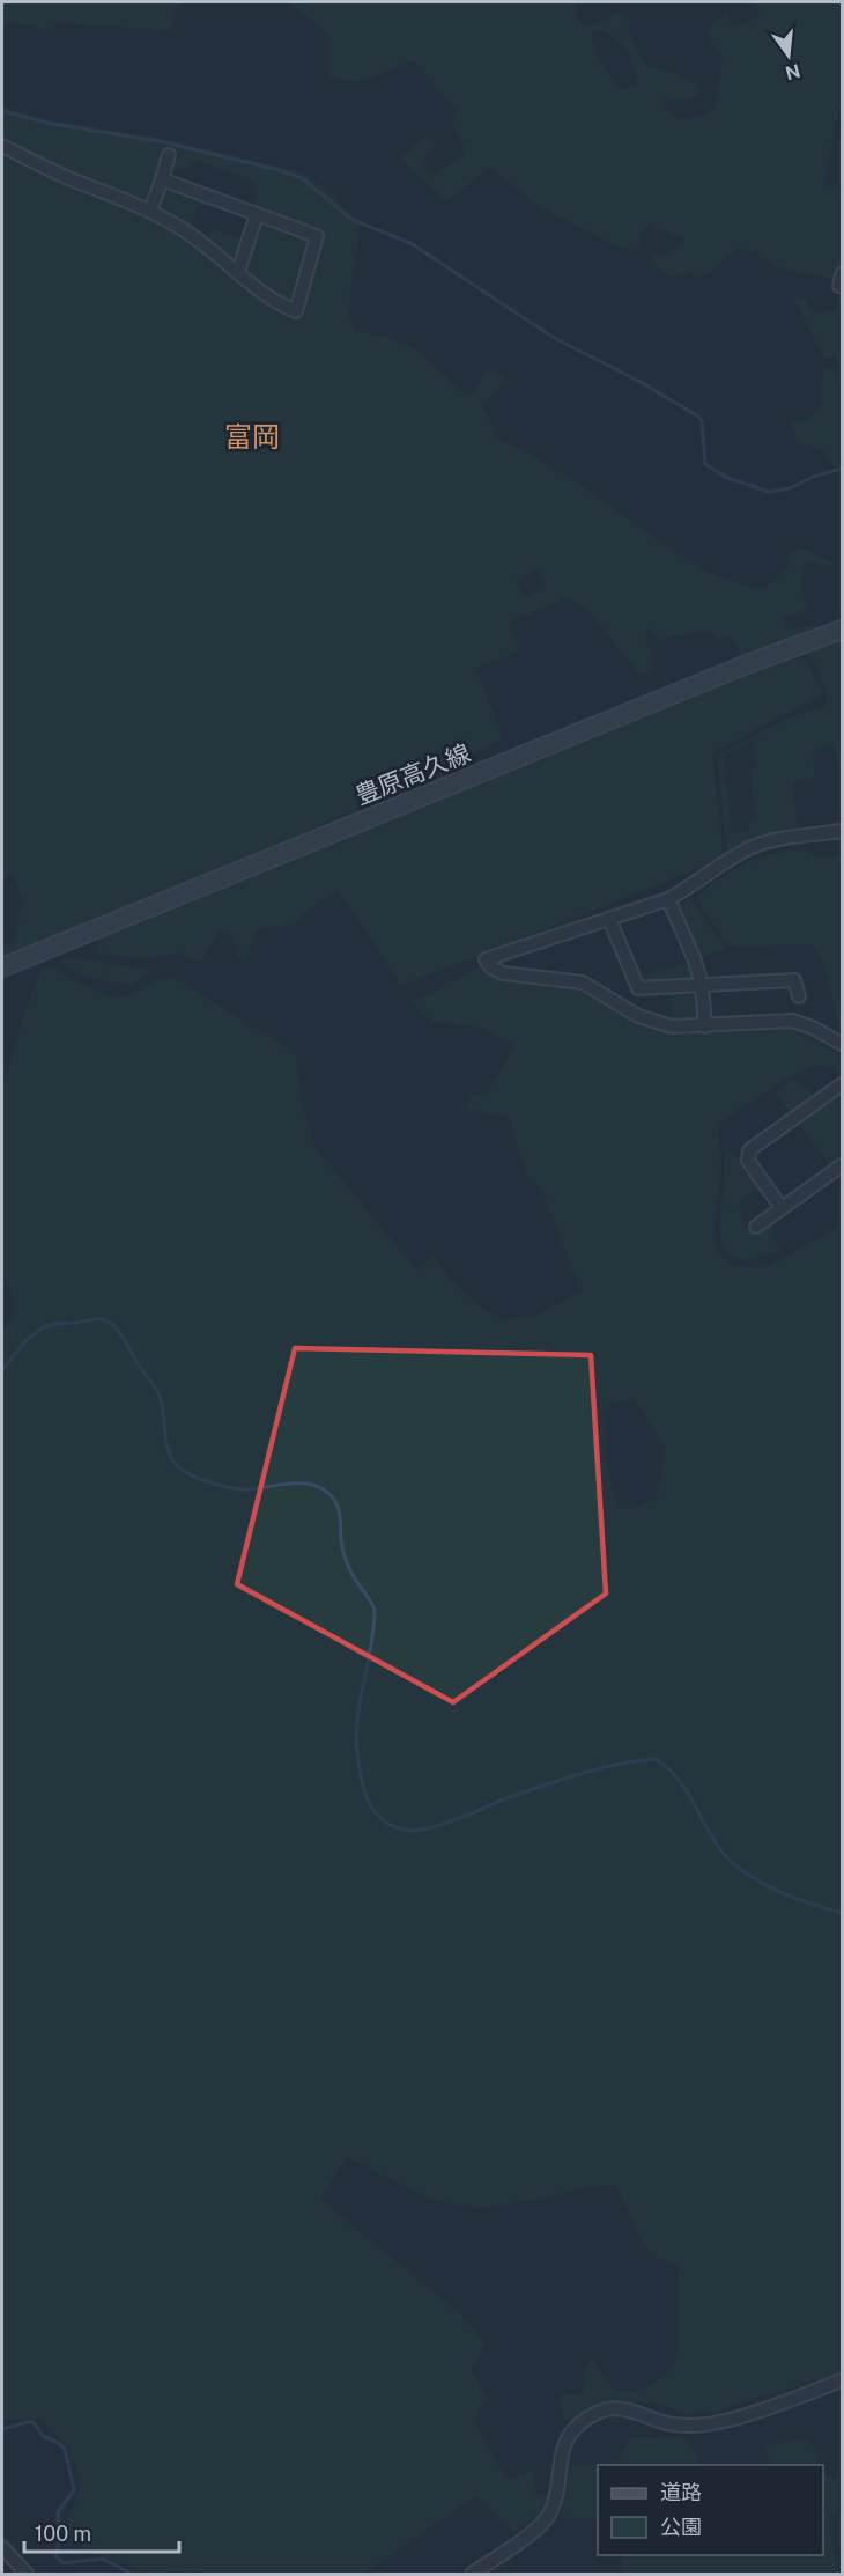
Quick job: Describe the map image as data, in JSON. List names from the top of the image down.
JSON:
{
  "streets": {
    "main road": ["豊原高久線"]
  },
  "districts": ["富岡"],
  "legend": ["道路", "公園"],
  "scale_bar": "100 m",
  "north": "bottom"
}
